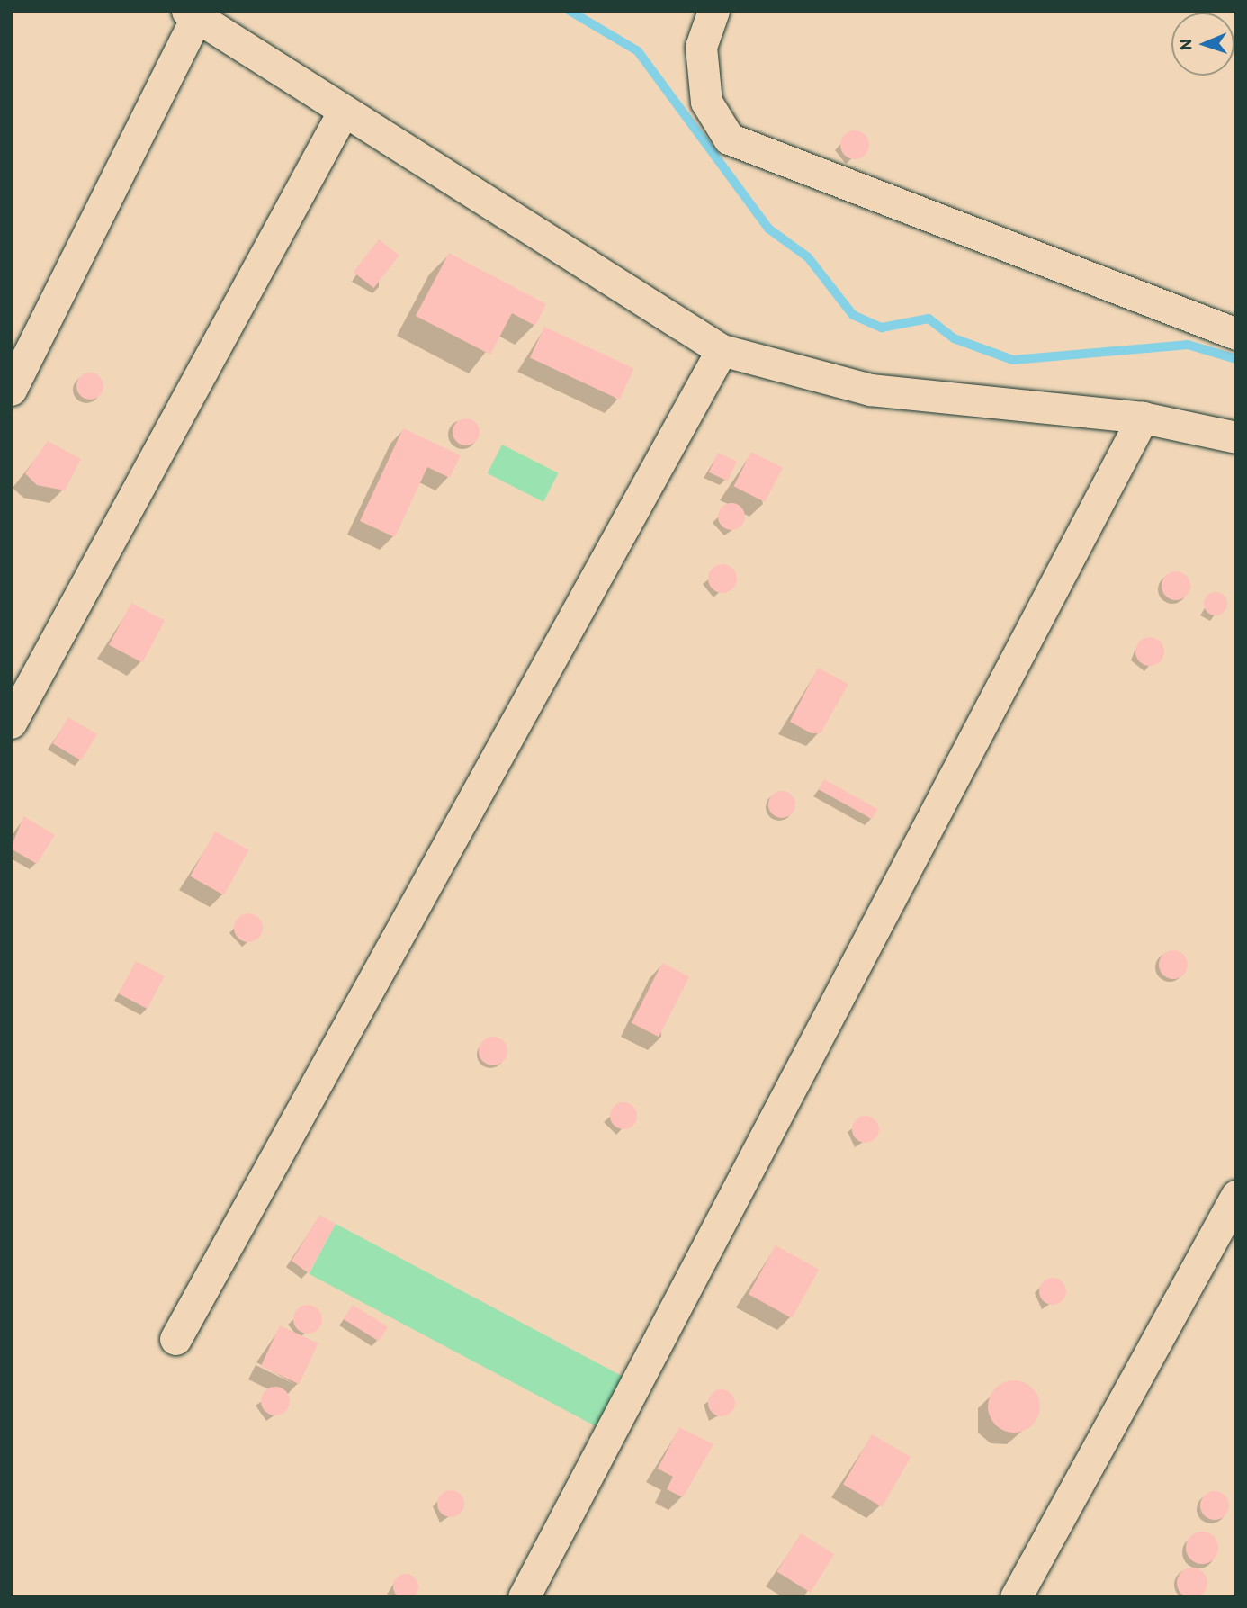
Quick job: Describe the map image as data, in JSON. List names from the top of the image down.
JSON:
{
  "north": "left"
}
